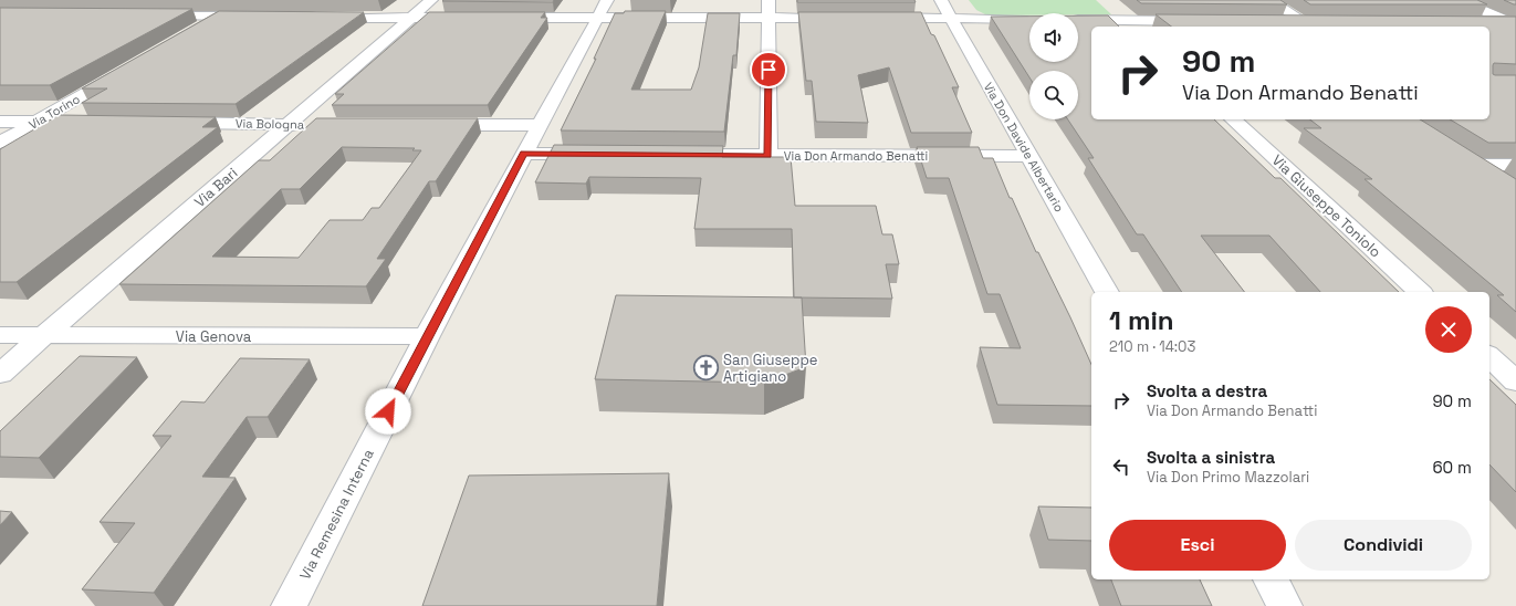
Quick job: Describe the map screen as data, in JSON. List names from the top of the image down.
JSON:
{
  "streets": {
    "street": [
      "Via Torino",
      "Via Bologna",
      "Via Don Davide Albertario",
      "Via Don Armando Benatti",
      "Via Bari",
      "Via Giuseppe Toniolo",
      "Via Genova",
      "Via Remesina Interna"
    ]
  },
  "crossings": [
    ["Via Bologna", "Via Bari"],
    ["Via Don Davide Albertario", "Via Don Armando Benatti"],
    ["Via Bari", "Via Genova"],
    ["Via Genova", "Via Remesina Interna"]
  ],
  "places": {
    "church": ["San Giuseppe Artigiano"]
  },
  "page": {
    "turn": ["90 m", "Via Don Armando Benatti"],
    "heading": ["1 min", "210 m · 14:03"],
    "list": [
      {
        "name": "Svolta a destra",
        "note": "Via Don Armando Benatti",
        "value": "90 m"
      },
      {
        "name": "Svolta a sinistra",
        "note": "Via Don Primo Mazzolari",
        "value": "60 m"
      }
    ],
    "buttons": ["Esci", "Condividi"]
  }
}
